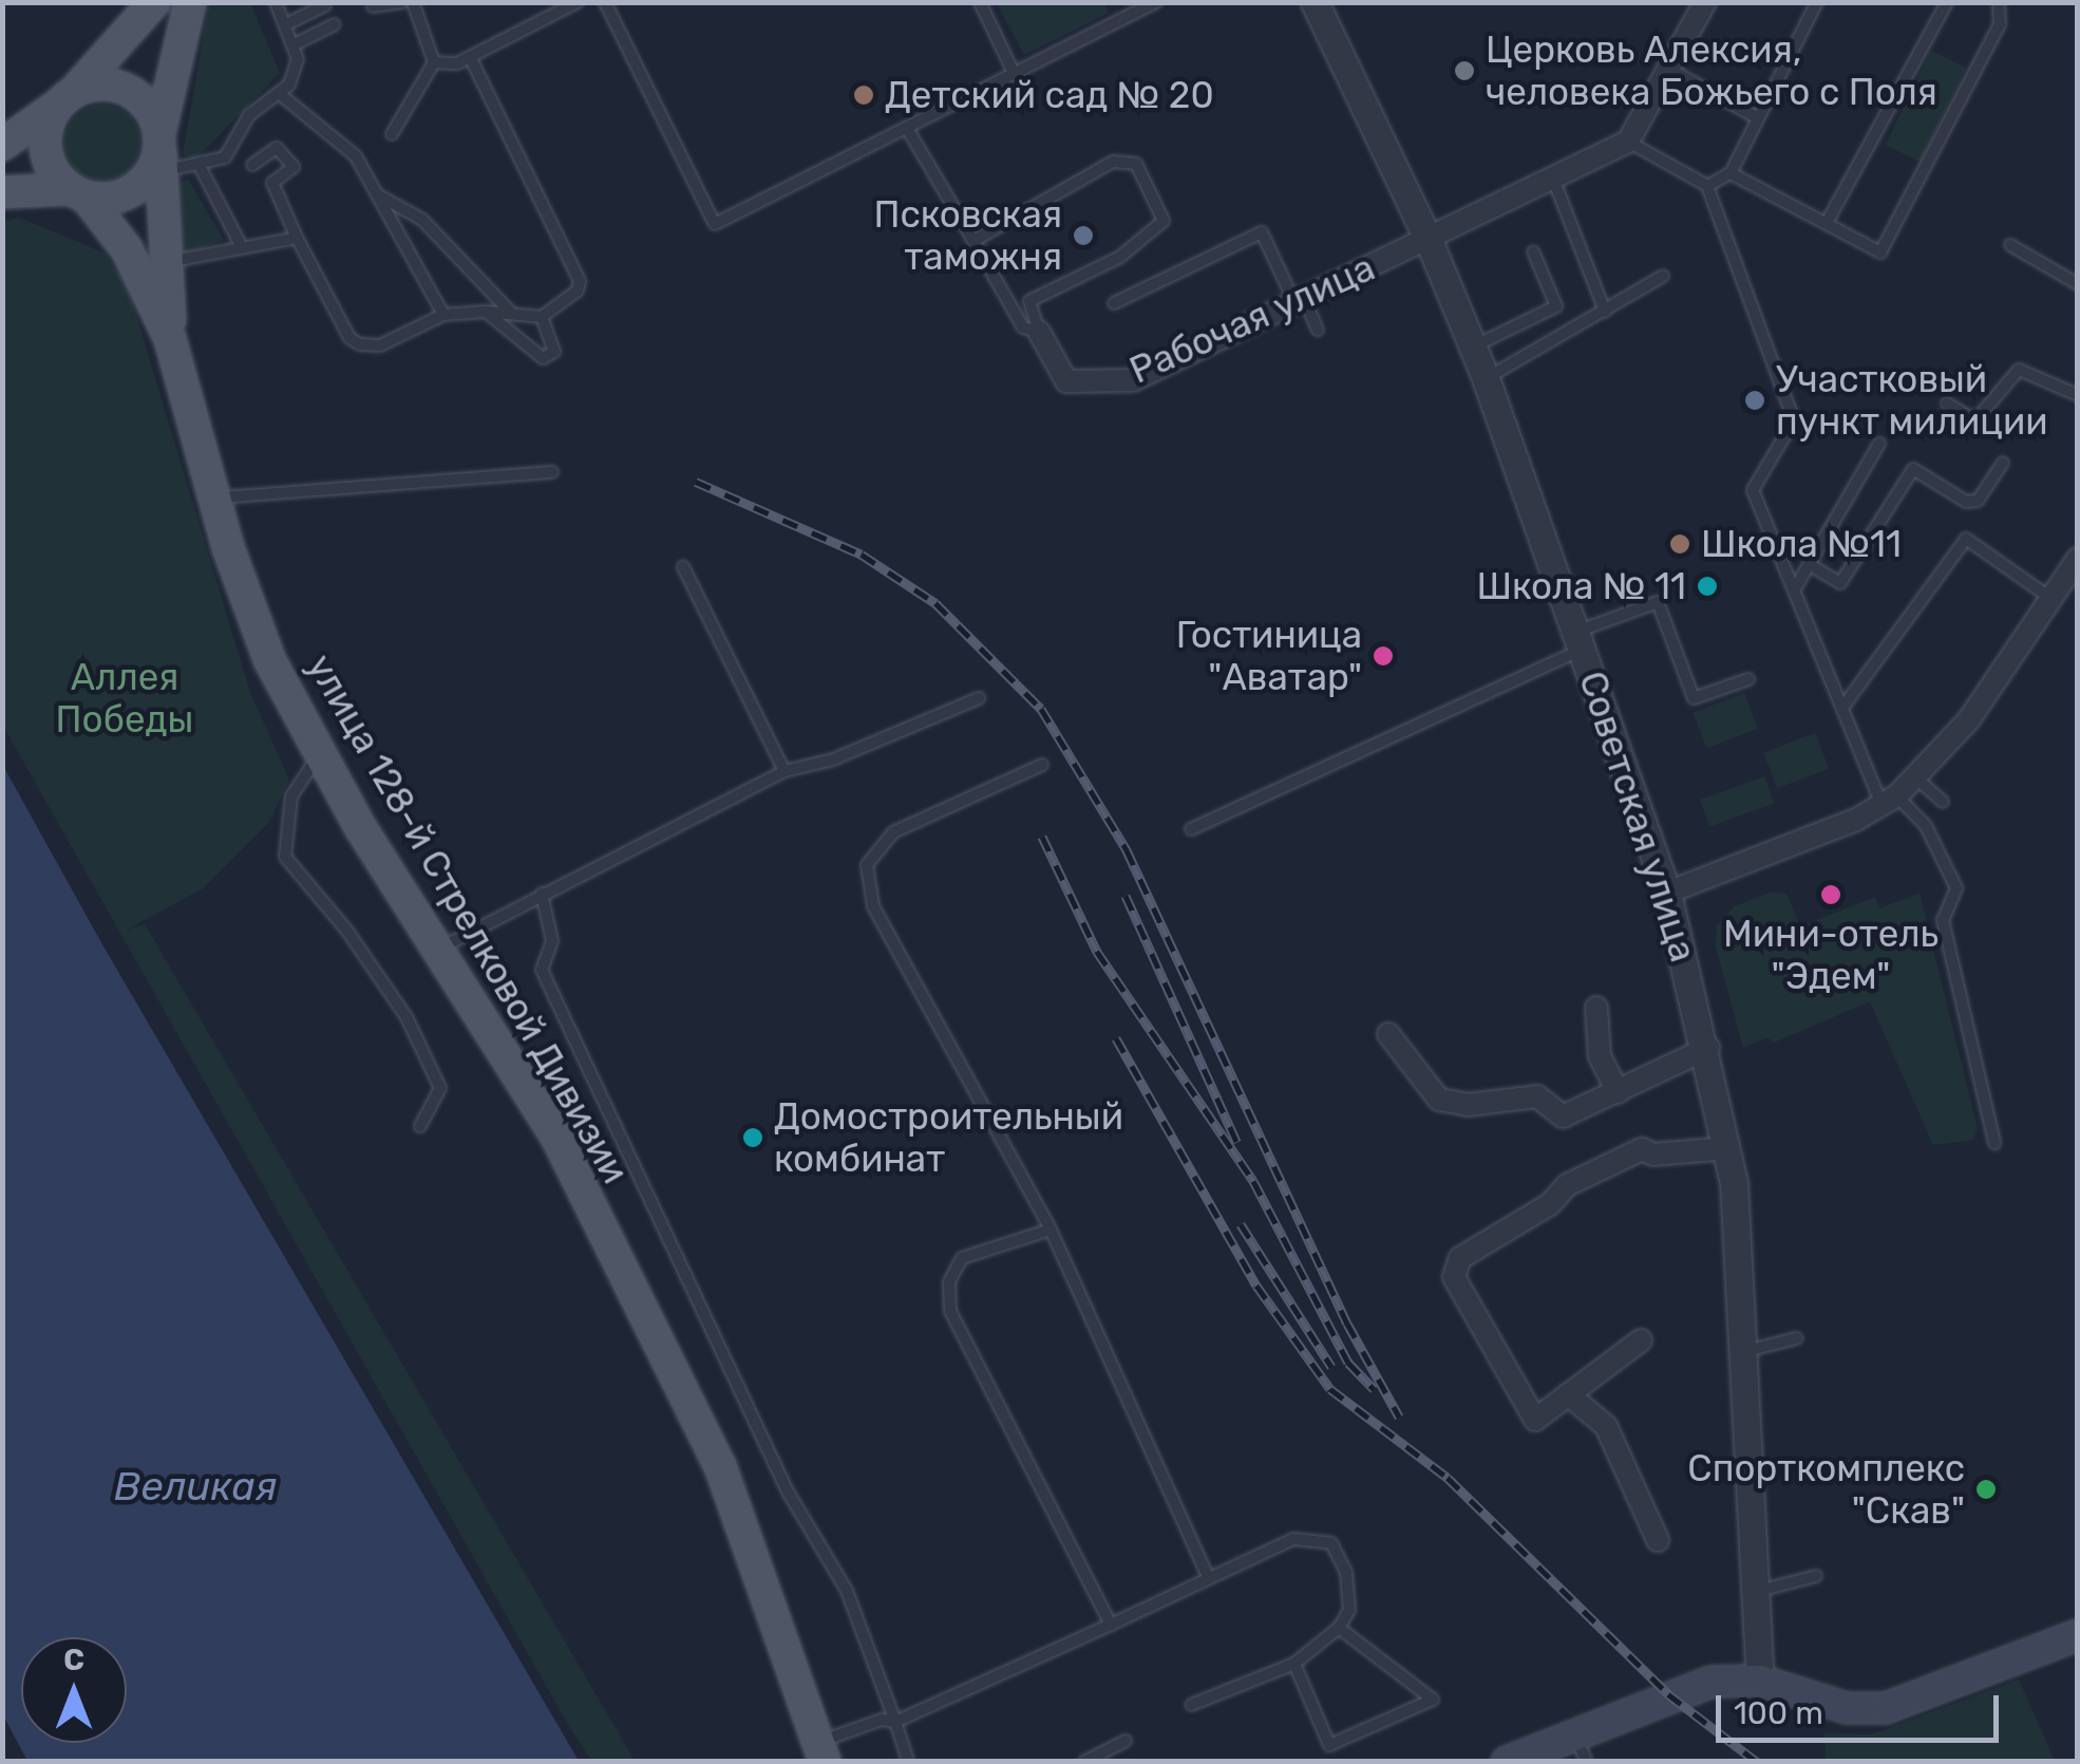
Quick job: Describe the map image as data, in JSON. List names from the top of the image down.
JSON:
{
  "streets": {
    "main road": ["улица 128-й Стрелковой Дивизии"],
    "street": ["Рабочая улица", "Советская улица"]
  },
  "crossings": [
    ["Рабочая улица", "Советская улица"]
  ],
  "water": ["Великая"],
  "parks": ["Аллея Победы"],
  "places": [
    "Церковь Алексия, человека Божьего с Поля",
    "Детский сад № 20",
    "Псковская таможня",
    "Участковый пункт милиции",
    "Школа №11",
    "Школа № 11",
    "Гостиница \"Аватар\"",
    "Мини-отель \"Эдем\"",
    "Домостроительный комбинат",
    "Спорткомплекс \"Скав\""
  ],
  "scale_bar": "100 m",
  "north": "top"
}
